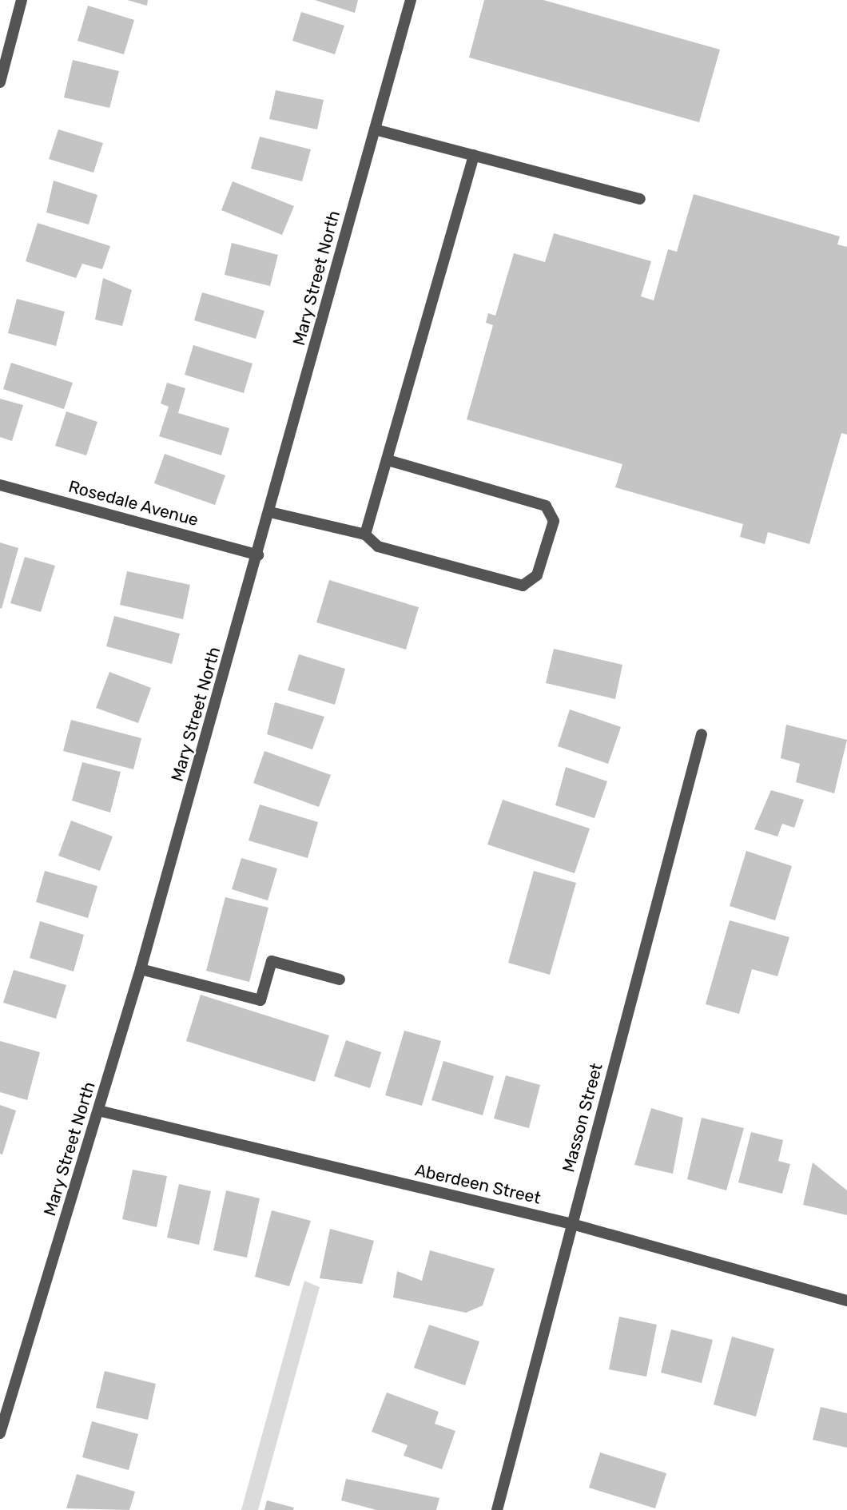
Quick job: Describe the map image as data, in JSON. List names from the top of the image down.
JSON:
{
  "streets": {
    "street": [
      "Mary Street North",
      "Rosedale Avenue",
      "Masson Street",
      "Aberdeen Street"
    ]
  },
  "crossings": [
    ["Mary Street North", "Rosedale Avenue"],
    ["Mary Street North", "Aberdeen Street"],
    ["Masson Street", "Aberdeen Street"]
  ]
}
